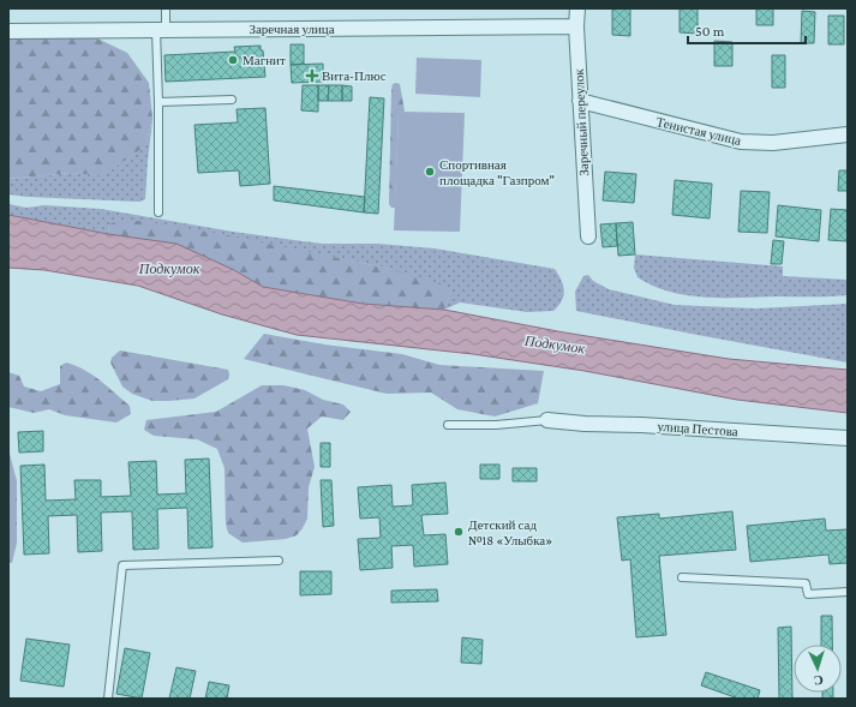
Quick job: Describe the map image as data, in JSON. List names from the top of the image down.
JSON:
{
  "streets": {
    "street": [
      "Заречная улица",
      "Заречный переулок",
      "Тенистая улица",
      "улица Пестова"
    ]
  },
  "crossings": [
    ["Заречная улица", "Заречный переулок"],
    ["Заречный переулок", "Тенистая улица"]
  ],
  "water": ["Подкумок"],
  "places": {
    "other": ["Магнит", "Спортивная площадка \"Газпром\"", "Детский сад №18 «Улыбка»"],
    "health": ["Вита-Плюс"]
  },
  "scale_bar": "50 m",
  "north": "bottom"
}
